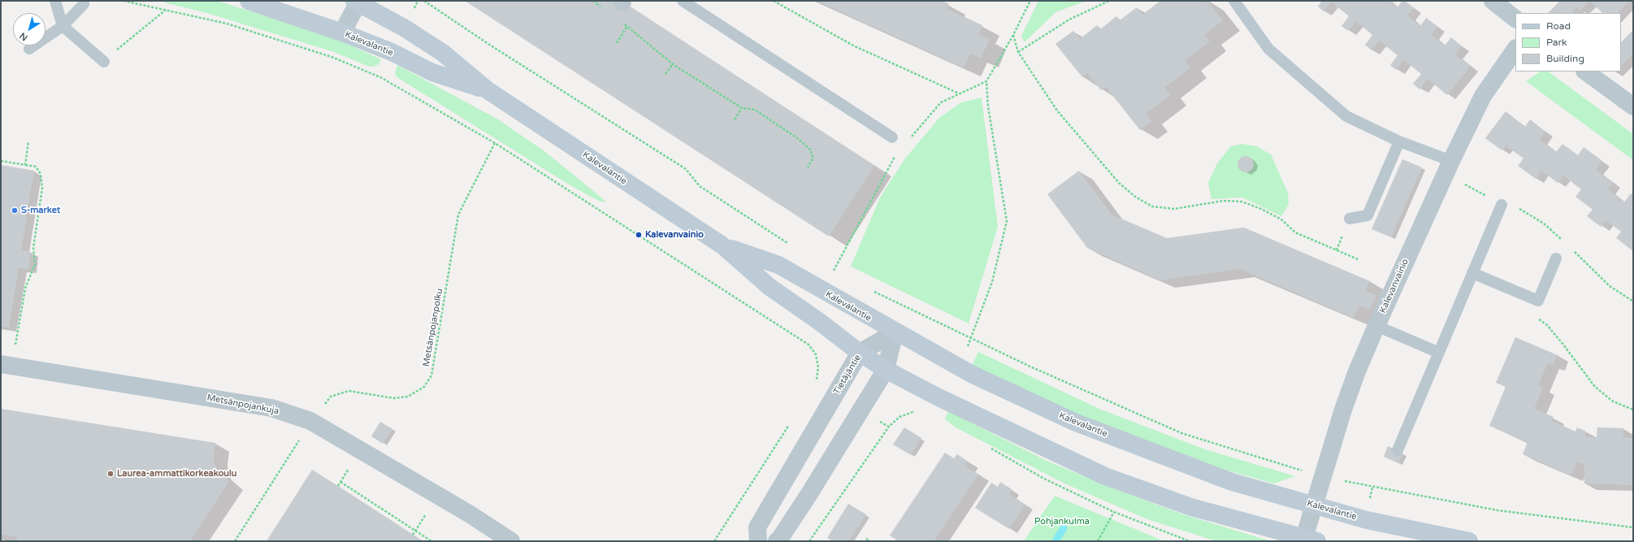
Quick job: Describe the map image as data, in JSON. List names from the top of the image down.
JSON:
{
  "streets": {
    "main road": ["Kalevalantie"],
    "street": ["Kalevanvainio", "Tietäjäntie", "Metsänpojankuja"],
    "path": ["Metsänpojanpolku"]
  },
  "crossings": [
    ["Kalevalantie", "Kalevanvainio"],
    ["Kalevalantie", "Tietäjäntie"],
    ["Metsänpojanpolku", "Metsänpojankuja"]
  ],
  "parks": ["Pohjankulma"],
  "places": ["S-market", "Kalevanvainio", "Laurea-ammattikorkeakoulu"],
  "legend": ["Road", "Park", "Building"],
  "north": "bottom left"
}
